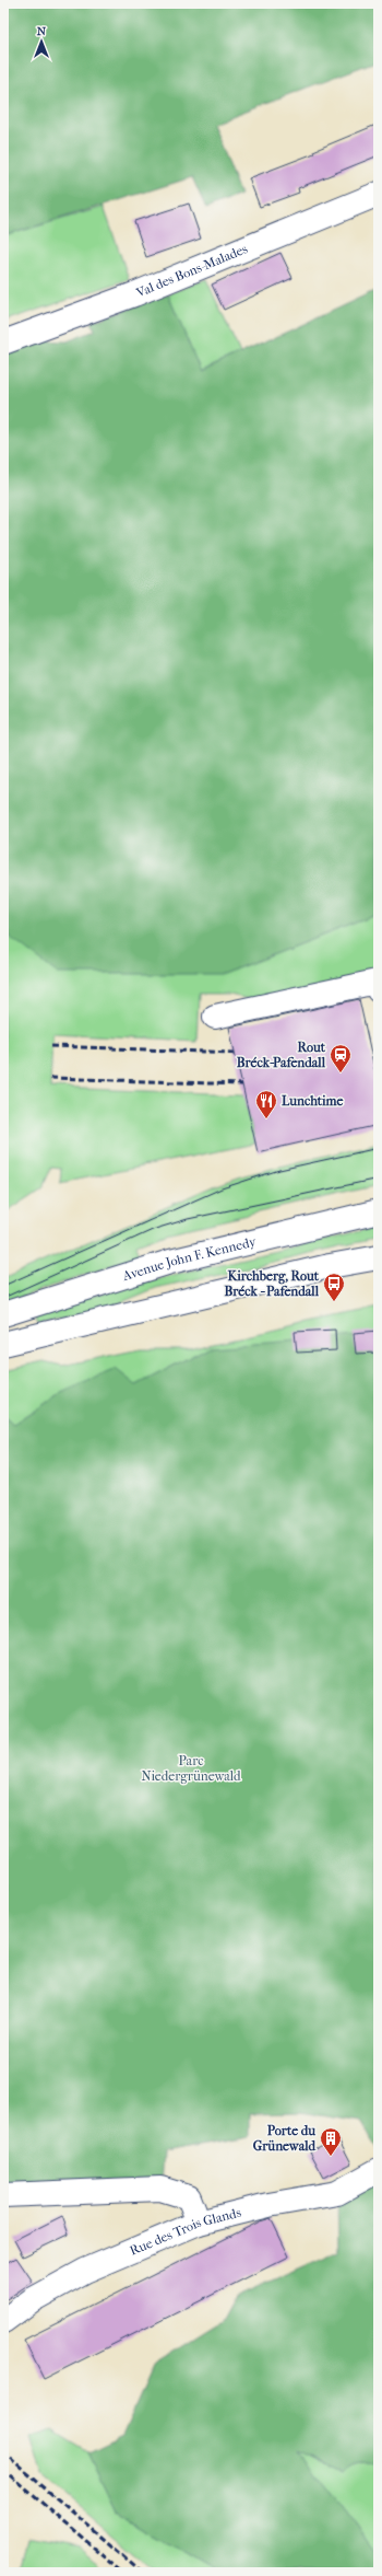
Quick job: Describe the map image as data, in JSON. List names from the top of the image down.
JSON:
{
  "streets": {
    "street": ["Val des Bons-Malades", "Avenue John F. Kennedy", "Rue des Trois Glands"]
  },
  "parks": ["Parc Niedergrünewald"],
  "places": {
    "station": ["Rout Bréck-Pafendall"],
    "restaurant": ["Lunchtime"],
    "bus stop": ["Kirchberg, Rout Bréck - Pafendall"],
    "building": ["Porte du Grünewald"]
  },
  "north": "top"
}
